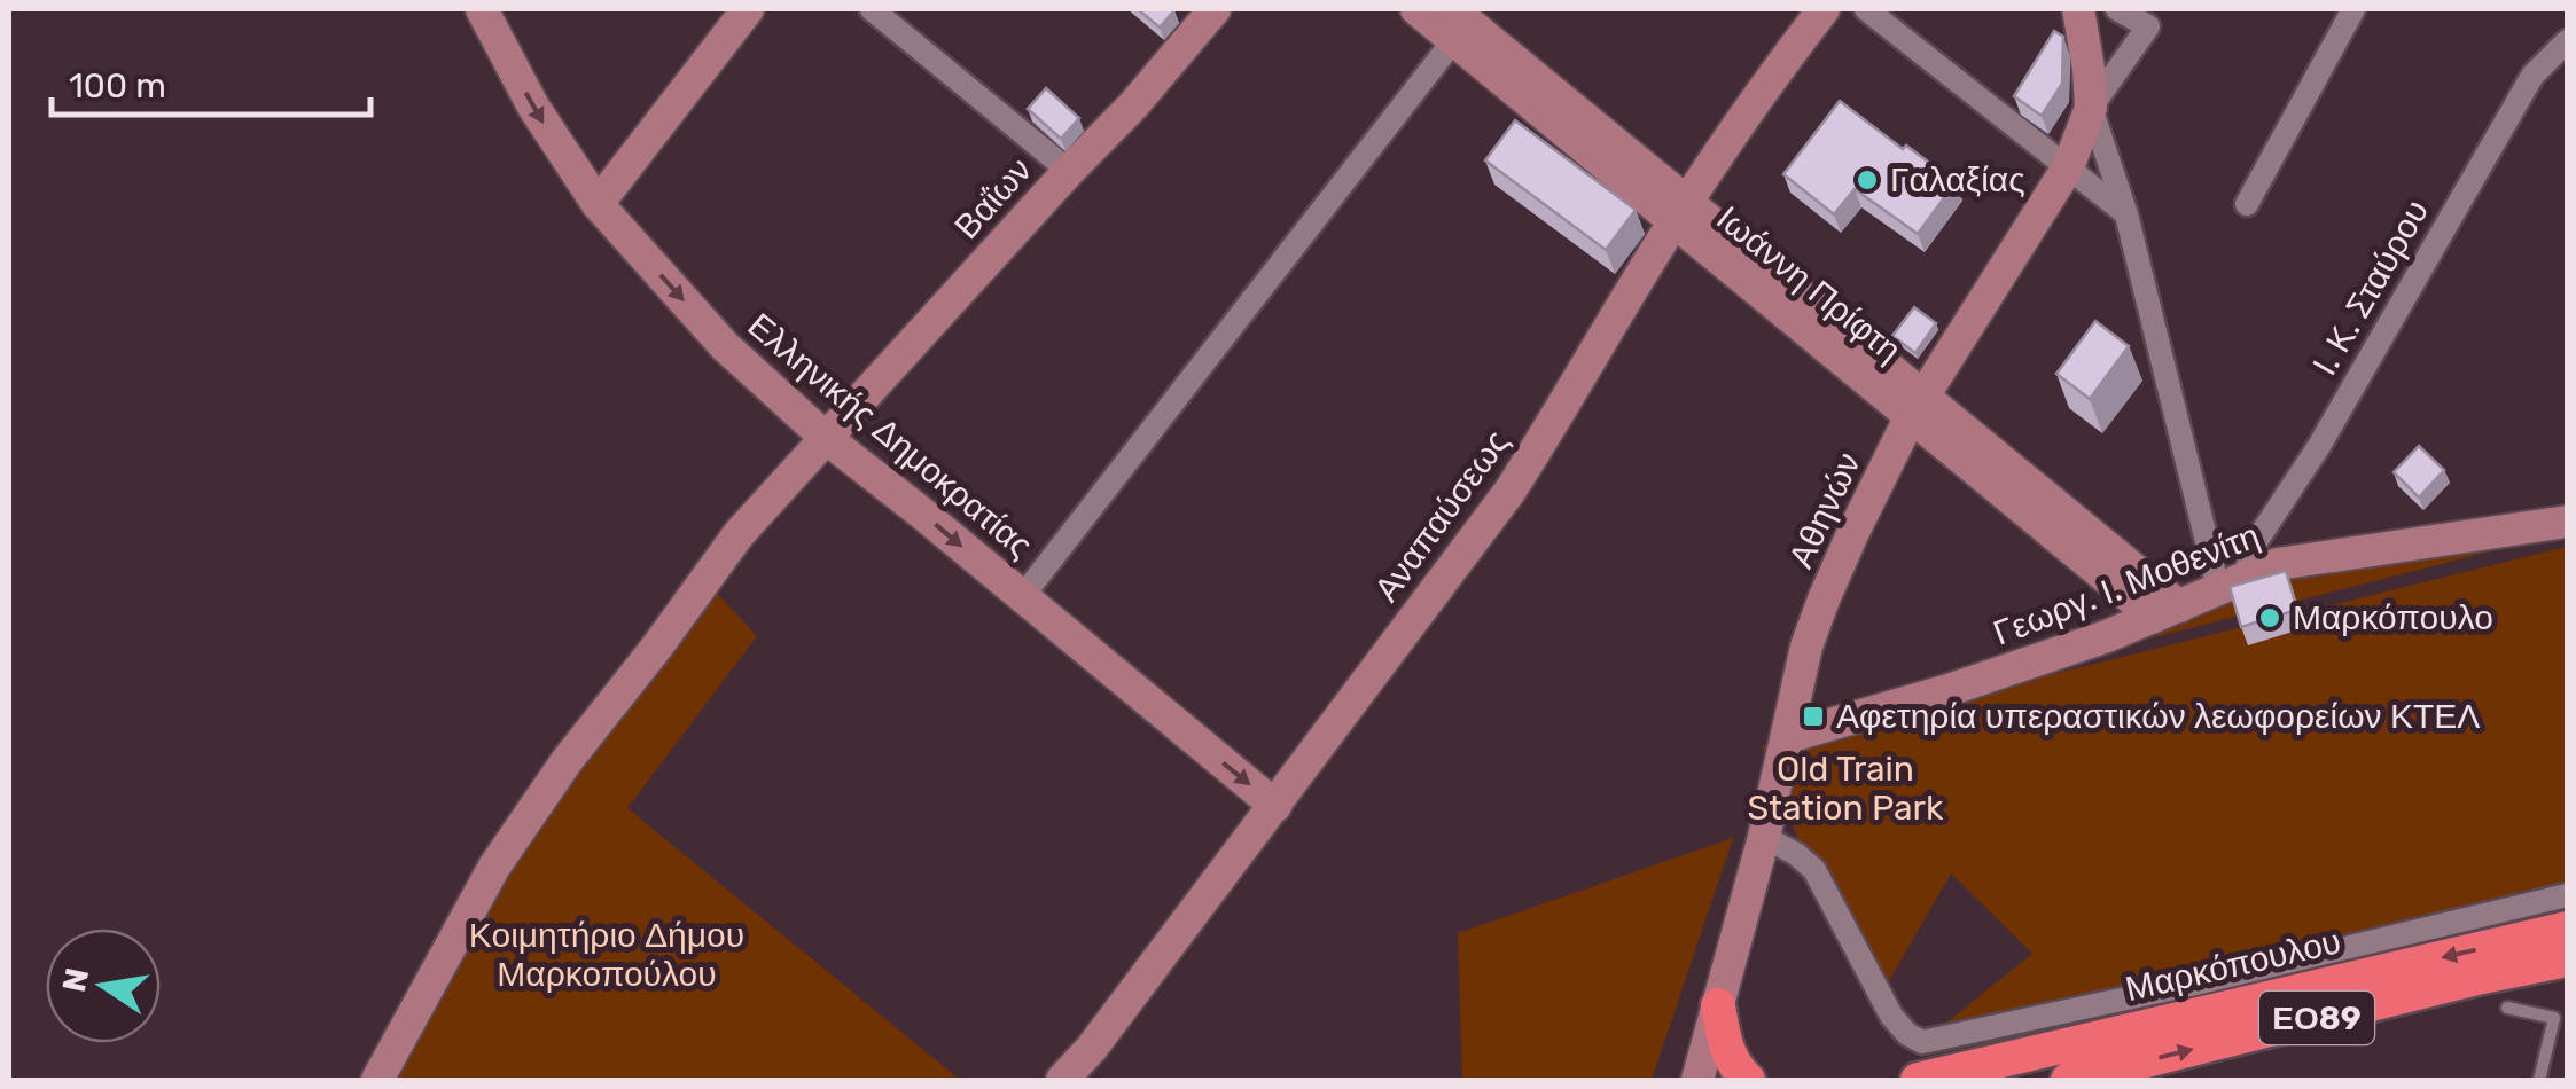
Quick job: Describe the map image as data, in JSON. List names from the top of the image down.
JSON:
{
  "streets": {
    "highway": ["Μαρκόπουλου", "ΕΟ89"],
    "main road": [
      "Βαΐων",
      "Ιωάννη Πρίφτη",
      "Ελληνικής Δημοκρατίας",
      "Αθηνών",
      "Αναπαύσεως",
      "Γεωργ. Ι. Μοθενίτη"
    ],
    "street": ["Ι. Κ. Σταύρου"]
  },
  "crossings": [
    ["Βαΐων", "Ελληνικής Δημοκρατίας"],
    ["Ιωάννη Πρίφτη", "Αθηνών"],
    ["Ιωάννη Πρίφτη", "Αναπαύσεως"],
    ["Ιωάννη Πρίφτη", "Γεωργ. Ι. Μοθενίτη"],
    ["Ι. Κ. Σταύρου", "Γεωργ. Ι. Μοθενίτη"],
    ["Ελληνικής Δημοκρατίας", "Αναπαύσεως"],
    ["Αθηνών", "Γεωργ. Ι. Μοθενίτη"]
  ],
  "one_way": ["Ελληνικής Δημοκρατίας"],
  "parks": ["Old Train Station Park", "Κοιμητήριο Δήμου Μαρκοπούλου"],
  "places": {
    "other": ["Γαλαξίας", "Μαρκόπουλο"],
    "transit": ["Αφετηρία υπεραστικών λεωφορείων ΚΤΕΛ"]
  },
  "scale_bar": "100 m",
  "north": "left"
}
